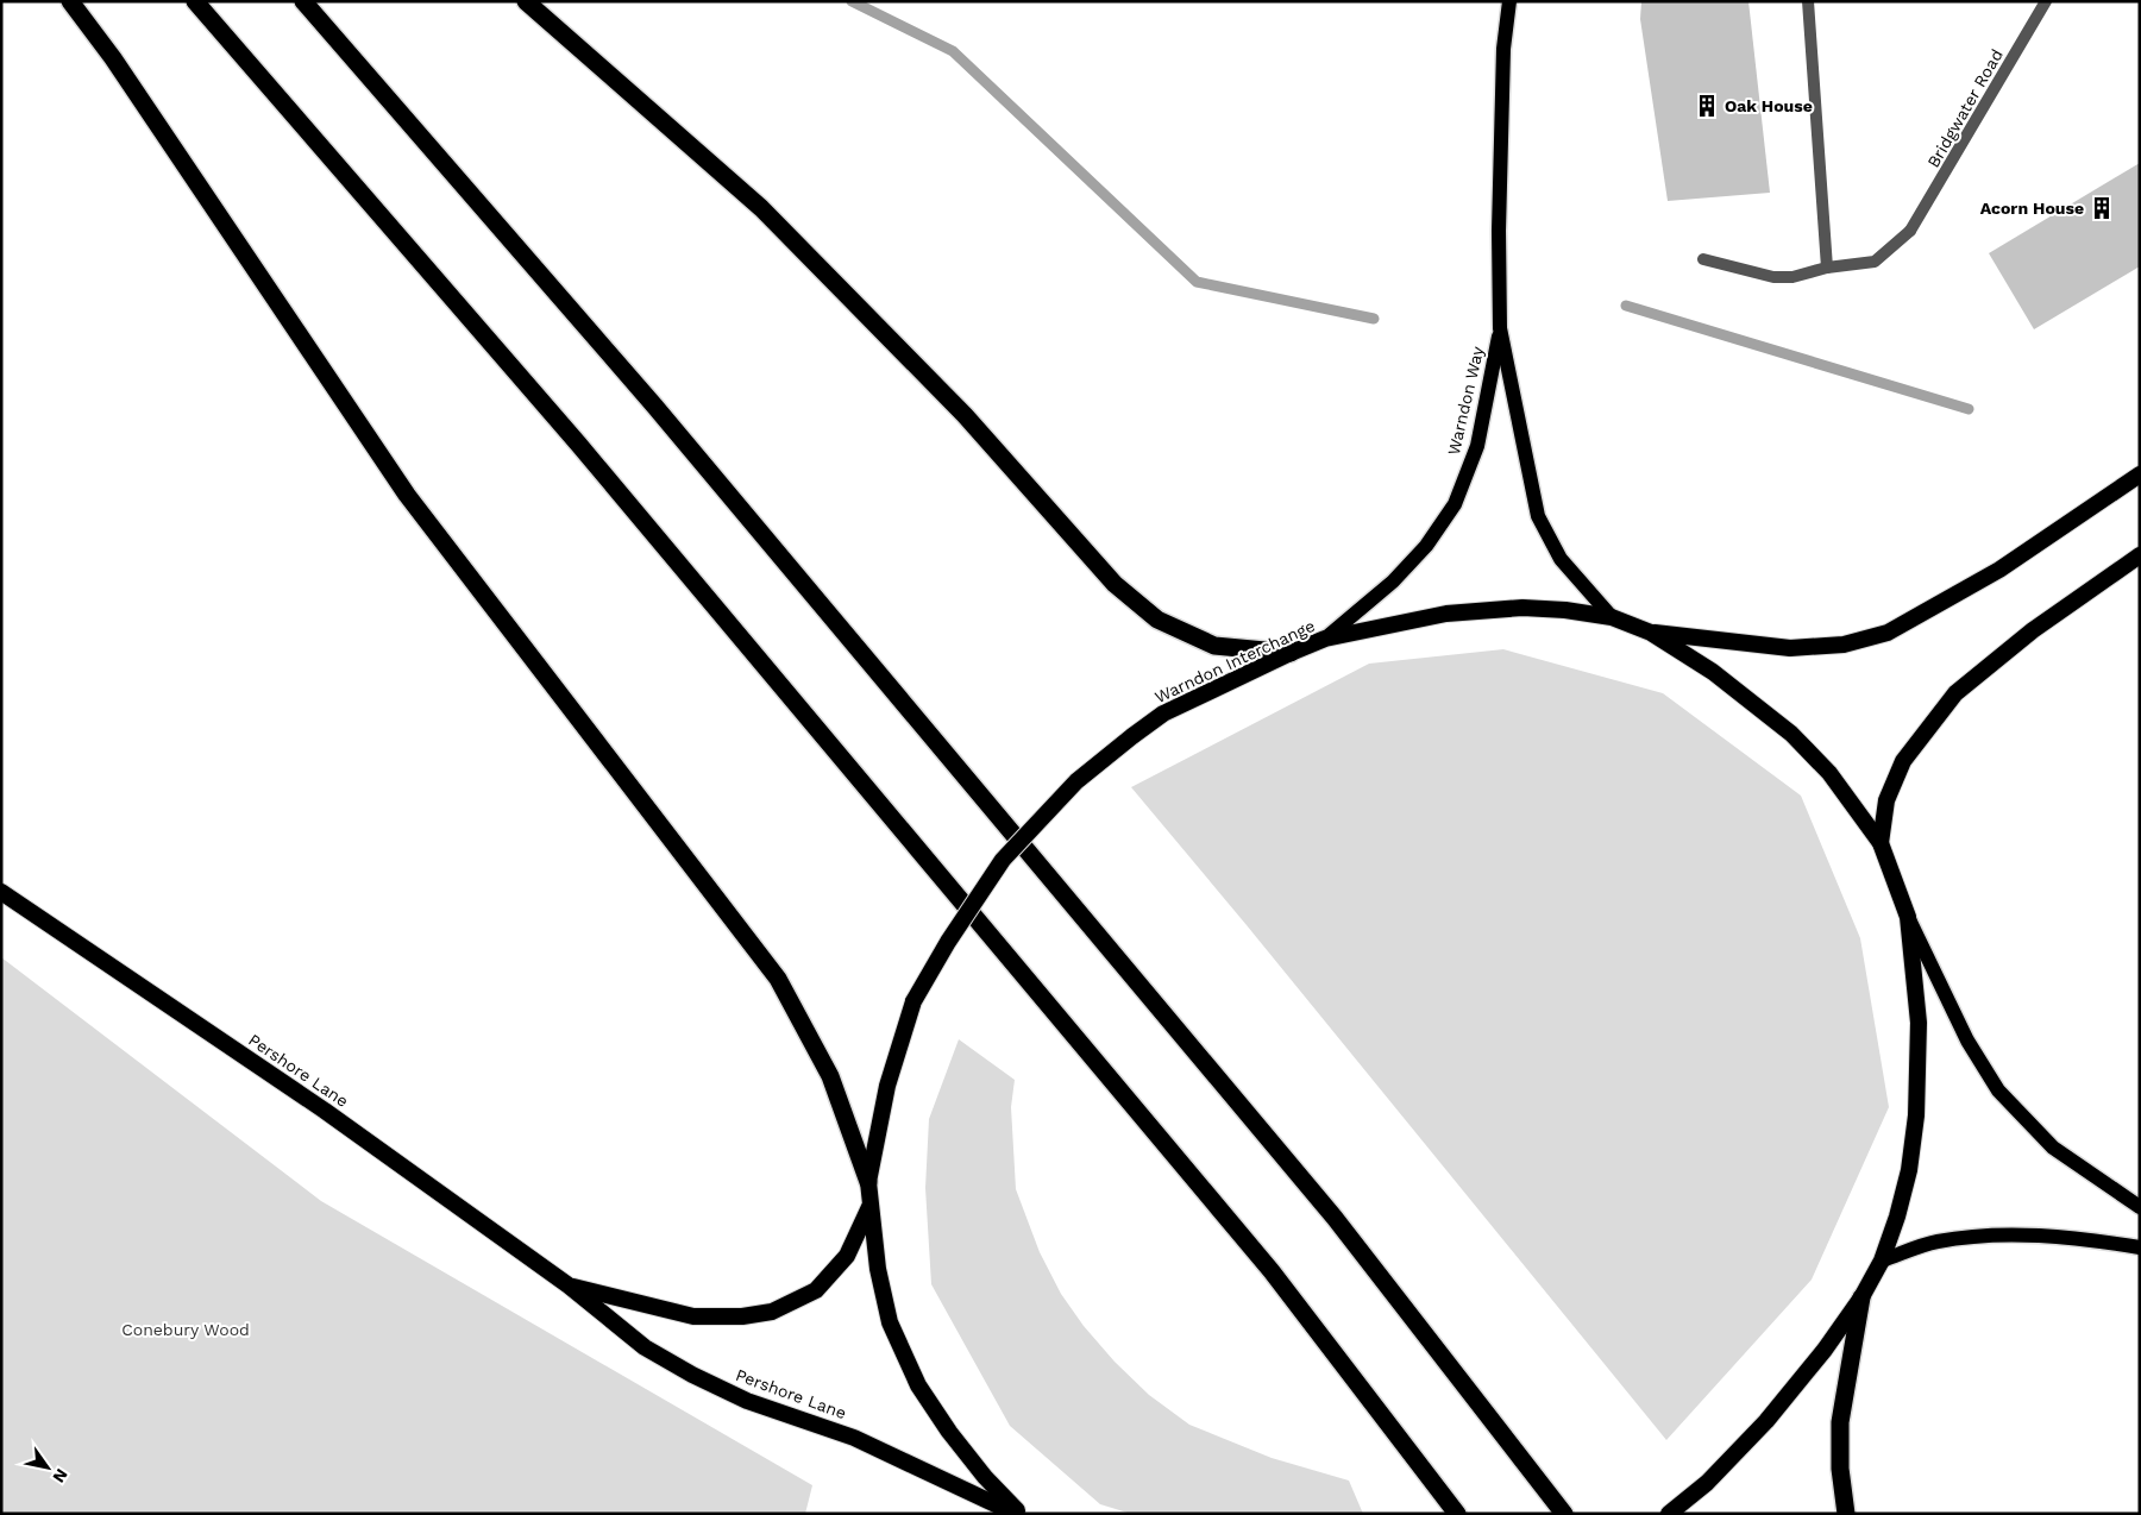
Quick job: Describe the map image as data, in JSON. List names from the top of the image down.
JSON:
{
  "streets": {
    "highway": ["Warndon Interchange", "Pershore Lane"],
    "main road": ["Warndon Way"],
    "street": ["Bridgwater Road"]
  },
  "crossings": [
    ["Warndon Way", "Warndon Interchange"],
    ["Warndon Interchange", "Pershore Lane"]
  ],
  "parks": ["Conebury Wood"],
  "places": {
    "building": ["Oak House", "Acorn House"]
  },
  "north": "bottom right"
}
